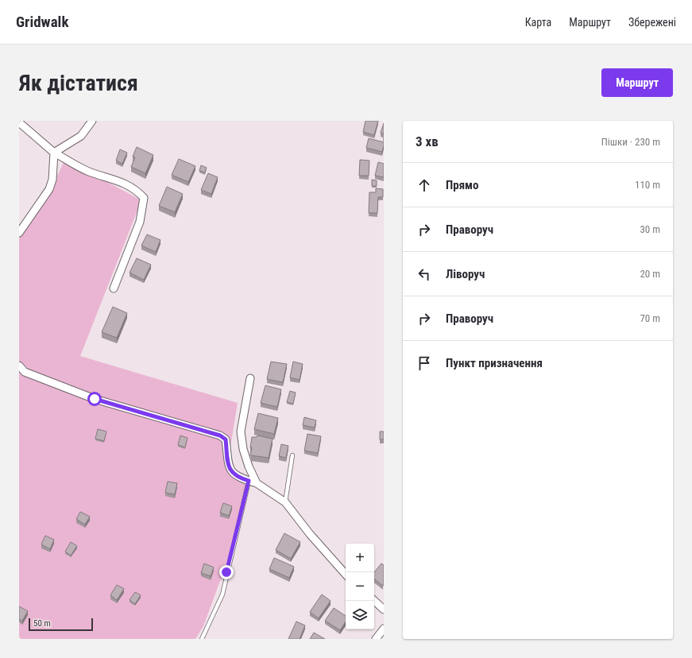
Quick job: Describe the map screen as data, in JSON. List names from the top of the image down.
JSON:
{
  "scale_bar": "50 m",
  "page": {
    "header": "Gridwalk",
    "nav": ["Карта", "Маршрут", "Збережені"],
    "buttons": "Маршрут",
    "title": "Як дістатися",
    "heading": ["3 хв", "Пішки · 230 m"],
    "list": [
      ["Прямо", "110 m"],
      ["Праворуч", "30 m"],
      ["Ліворуч", "20 m"],
      ["Праворуч", "70 m"],
      "Пункт призначення"
    ],
    "map_buttons": ["+", "−"],
    "scale": "50 m"
  }
}
